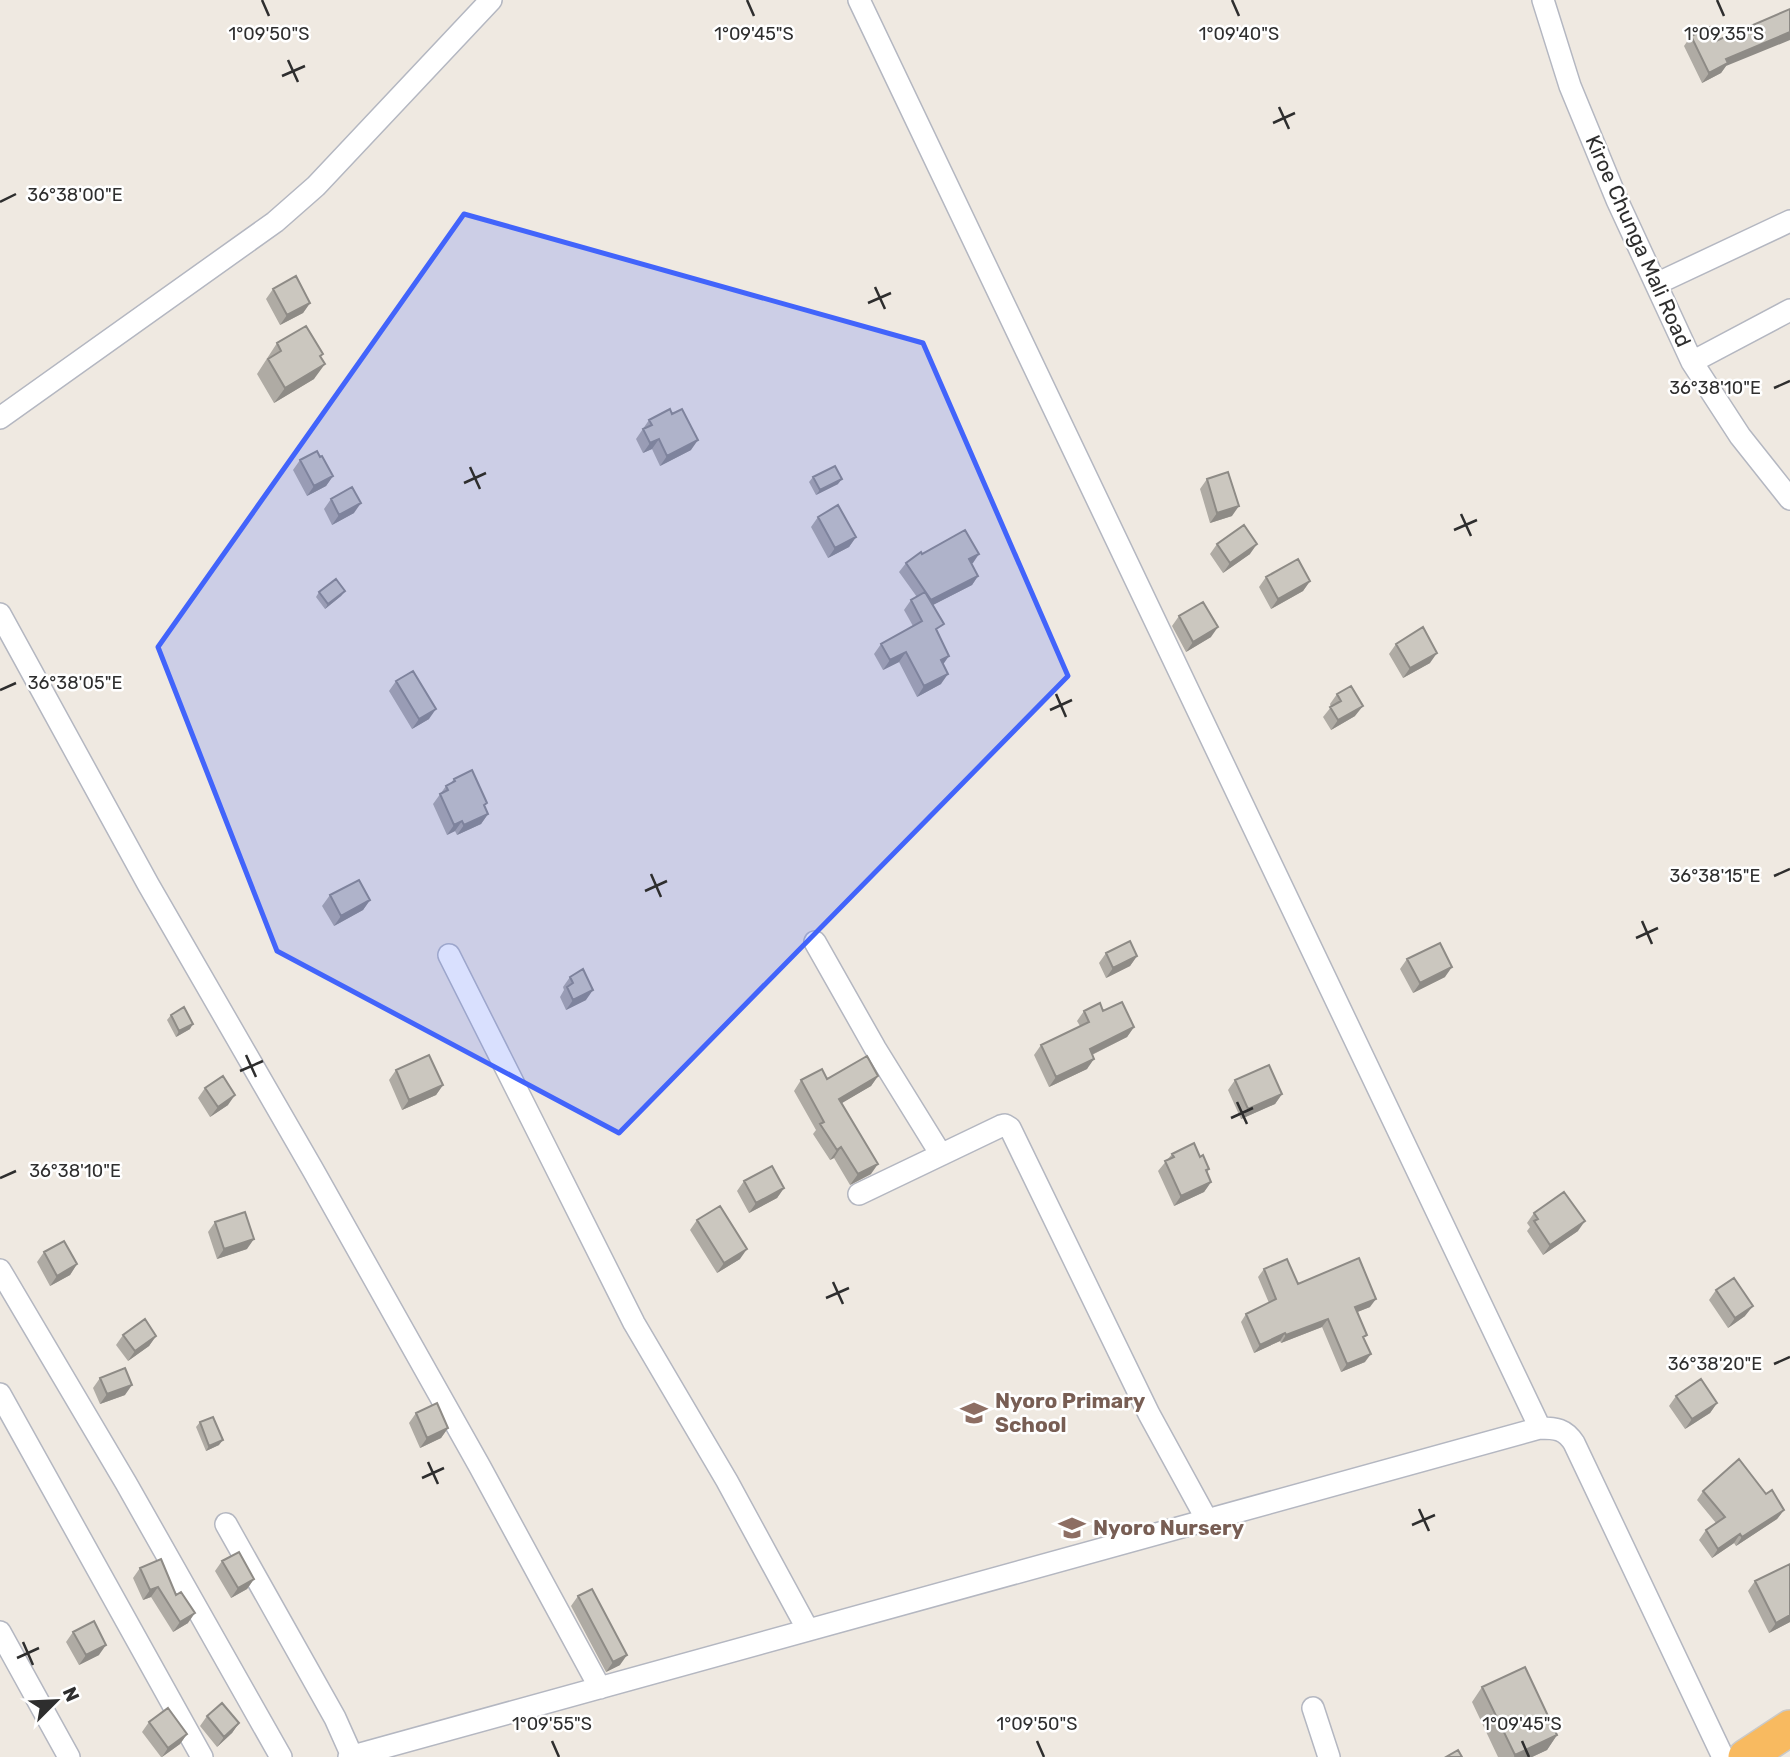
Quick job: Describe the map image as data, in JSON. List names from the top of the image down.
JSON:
{
  "streets": {
    "street": ["Kiroe Chunga Mali Road"]
  },
  "places": {
    "school or university": ["Nyoro Primary School", "Nyoro Nursery"]
  },
  "north": "top right",
  "coordinates": [
    "1°09'50\"S",
    "1°09'45\"S",
    "1°09'40\"S",
    "1°09'35\"S",
    "36°38'00\"E",
    "36°38'10\"E",
    "36°38'05\"E",
    "36°38'15\"E",
    "36°38'20\"E",
    "1°09'55\"S"
  ]
}
